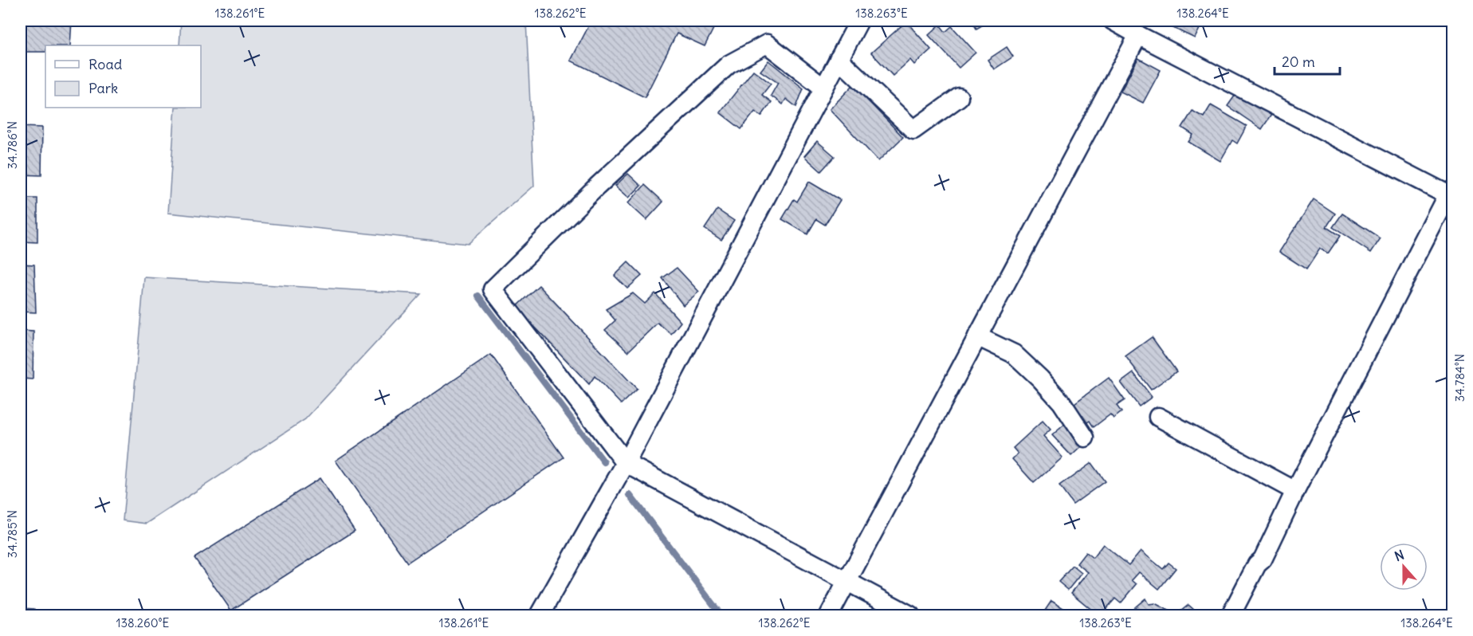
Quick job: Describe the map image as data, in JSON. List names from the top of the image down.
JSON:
{
  "legend": ["Road", "Park"],
  "scale_bar": "20 m",
  "north": "top",
  "coordinates": [
    "138.261°E",
    "138.262°E",
    "138.263°E",
    "138.264°E",
    "34.786°N",
    "34.784°N",
    "34.785°N",
    "138.260°E"
  ]
}
